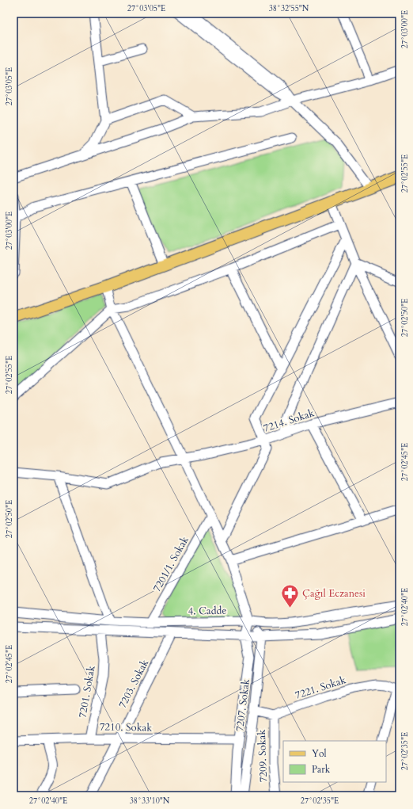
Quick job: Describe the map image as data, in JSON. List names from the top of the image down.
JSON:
{
  "streets": {
    "street": [
      "7214. Sokak",
      "7201/1. Sokak",
      "4. Cadde",
      "7203. Sokak",
      "7221. Sokak",
      "7201. Sokak",
      "7207. Sokak",
      "7210. Sokak",
      "7209. Sokak"
    ]
  },
  "crossings": [
    ["7201/1. Sokak", "4. Cadde"],
    ["7203. Sokak", "7210. Sokak"],
    ["7221. Sokak", "7209. Sokak"],
    ["7201. Sokak", "7210. Sokak"],
    ["7207. Sokak", "7210. Sokak"]
  ],
  "places": {
    "pharmacy": ["Çağıl Eczanesi"]
  },
  "legend": ["Yol", "Park"],
  "coordinates": [
    "27°03'05\"E",
    "38°32'55\"N",
    "27°03'00\"E",
    "27°02'55\"E",
    "27°02'50\"E",
    "27°02'45\"E",
    "27°02'40\"E",
    "27°02'35\"E",
    "38°33'10\"N"
  ]
}
